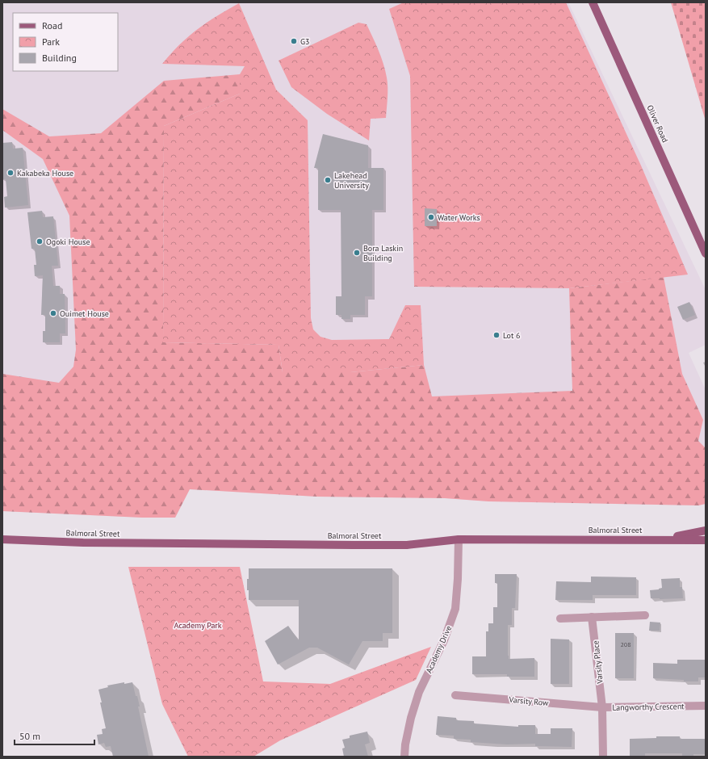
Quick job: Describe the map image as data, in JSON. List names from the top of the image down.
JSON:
{
  "streets": {
    "main road": ["Oliver Road", "Balmoral Street"],
    "street": [
      "Academy Drive",
      "Varsity Place",
      "Varsity Row",
      "Langworthy Crescent"
    ]
  },
  "crossings": [
    ["Balmoral Street", "Academy Drive"],
    ["Varsity Place", "Varsity Row"],
    ["Varsity Place", "Langworthy Crescent"],
    ["Varsity Row", "Langworthy Crescent"]
  ],
  "parks": ["Academy Park"],
  "places": [
    "G3",
    "Kakabeka House",
    "Lakehead University",
    "Water Works",
    "Ogoki House",
    "Bora Laskin Building",
    "Ouimet House",
    "Lot 6"
  ],
  "house_numbers": ["208"],
  "legend": ["Road", "Park", "Building"],
  "scale_bar": "50 m"
}
